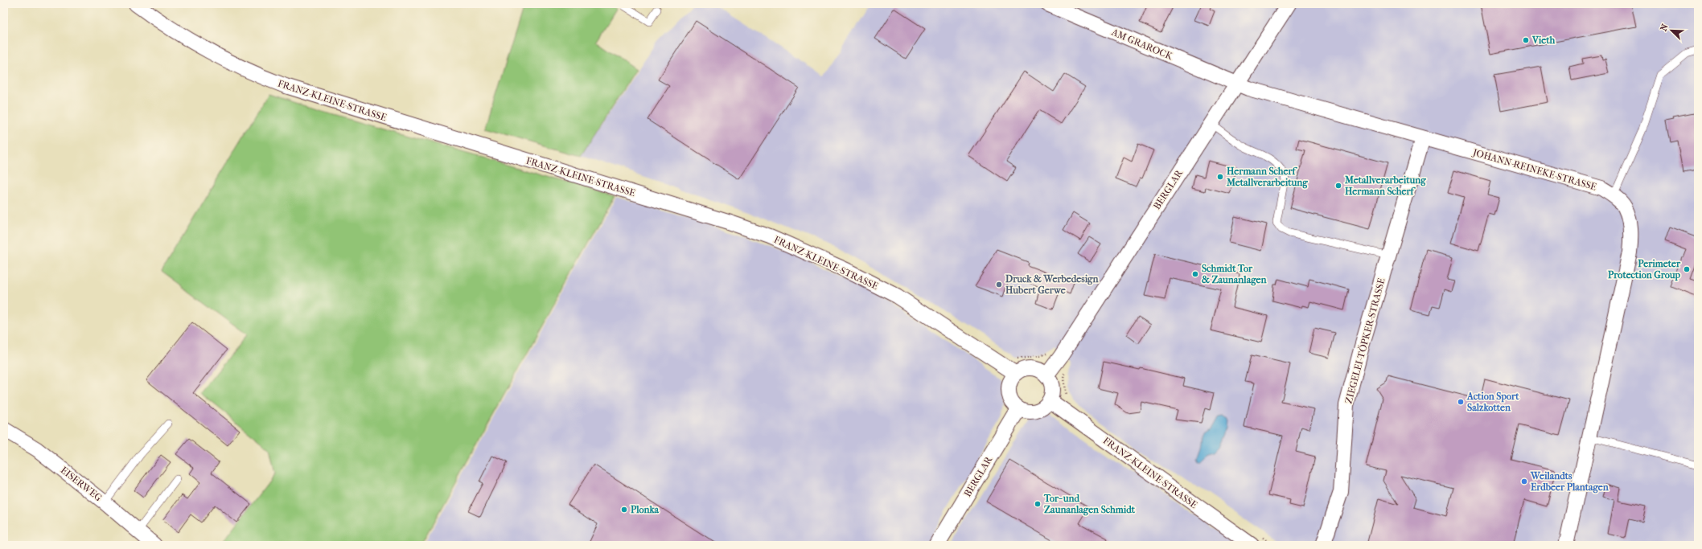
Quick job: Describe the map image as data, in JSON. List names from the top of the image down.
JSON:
{
  "streets": {
    "street": [
      "AM GRAROCK",
      "FRANZ-KLEINE-STRASSE",
      "JOHANN-REINEKE-STRASSE",
      "BERGLAR",
      "ZIEGELEI-TÖPKER-STRASSE",
      "EISERWEG"
    ]
  },
  "crossings": [
    ["AM GRAROCK", "JOHANN-REINEKE-STRASSE"],
    ["AM GRAROCK", "BERGLAR"],
    ["FRANZ-KLEINE-STRASSE", "BERGLAR"],
    ["JOHANN-REINEKE-STRASSE", "BERGLAR"],
    ["JOHANN-REINEKE-STRASSE", "ZIEGELEI-TÖPKER-STRASSE"]
  ],
  "places": [
    "Vieth",
    "Hermann Scherf Metallverarbeitung",
    "Metallverarbeitung Hermann Scherf",
    "Perimeter Protection Group",
    "Schmidt Tor & Zaunanlagen",
    "Druck & Werbedesign Hubert Gerwe",
    "Action Sport Salzkotten",
    "Weilandts Erdbeer Plantagen",
    "Tor- und Zaunanlagen Schmidt",
    "Plonka"
  ],
  "north": "top left"
}
